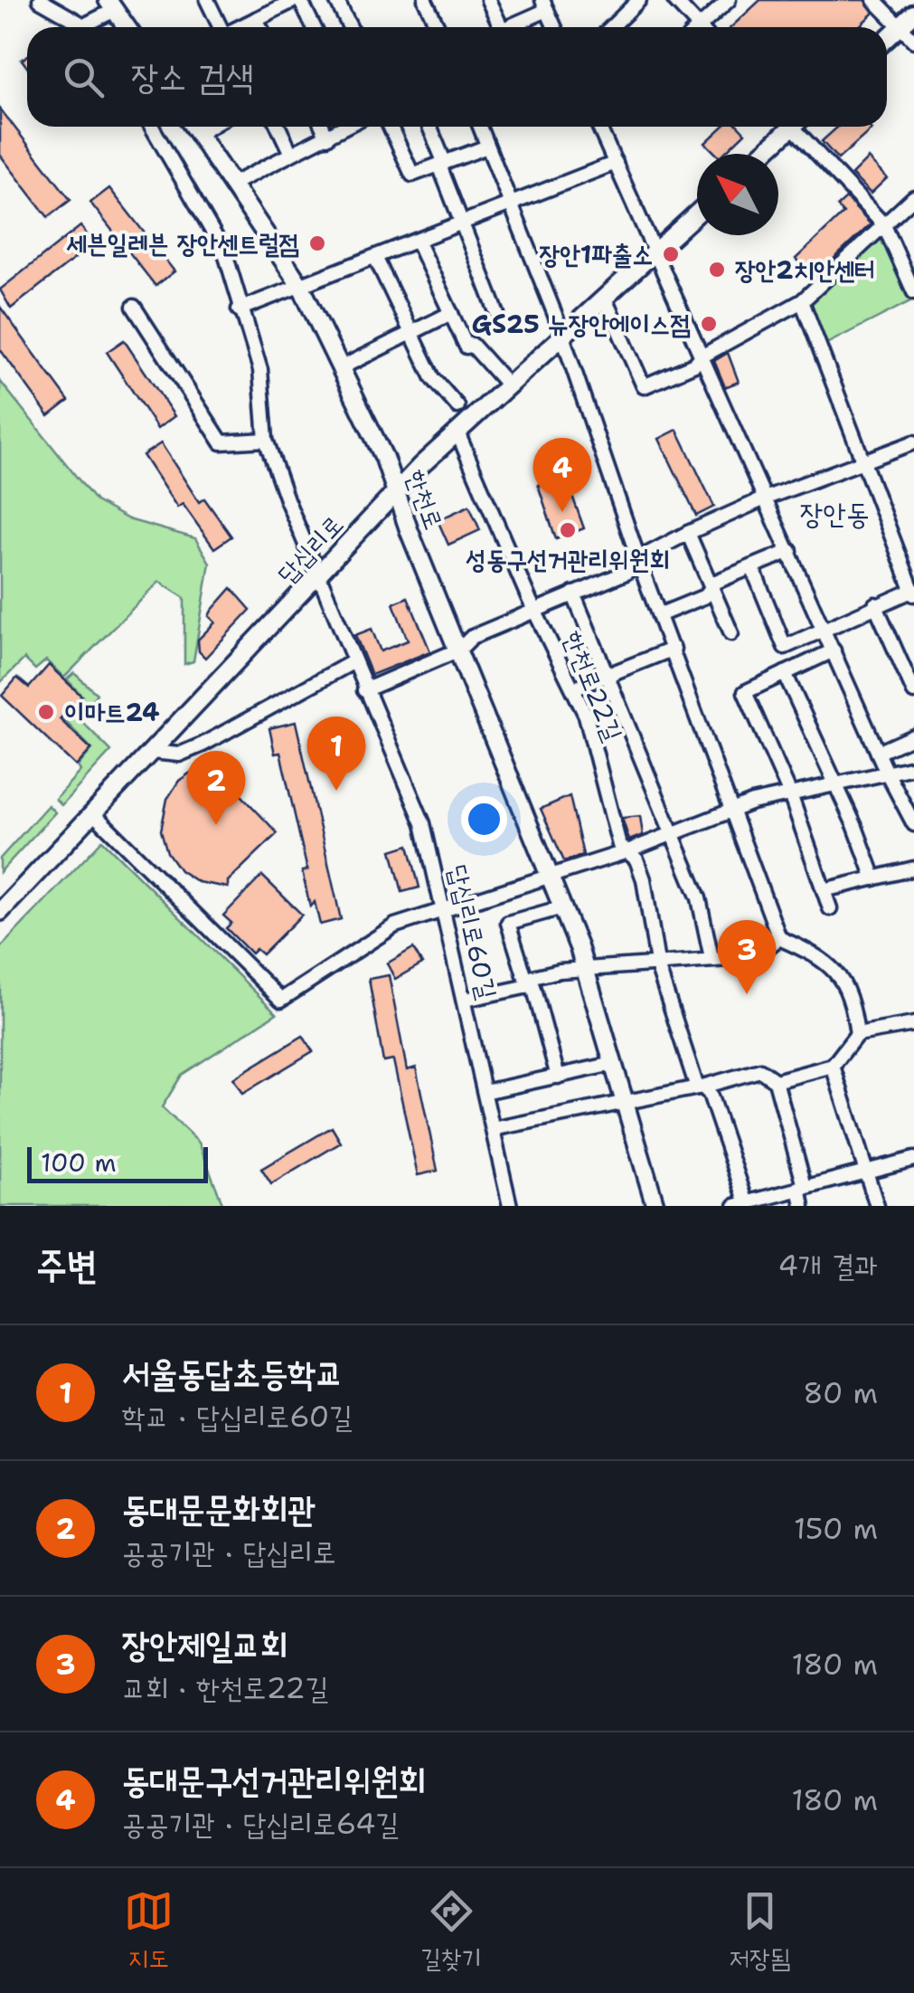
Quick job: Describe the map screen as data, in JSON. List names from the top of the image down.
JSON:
{
  "streets": {
    "main road": ["한천로", "답십리로"],
    "street": ["한천로22길", "답십리로60길"]
  },
  "crossings": [
    ["한천로", "답십리로"],
    ["답십리로", "한천로22길"],
    ["답십리로", "답십리로60길"]
  ],
  "districts": ["장안동"],
  "places": [
    "세븐일레븐 장안센트럴점",
    "장안1파출소",
    "장안2치안센터",
    "GS25 뉴장안에이스점",
    "성동구선거관리위원회",
    "이마트24"
  ],
  "scale_bar": "100 m",
  "north": "top left",
  "page": {
    "search": "장소 검색",
    "pins": [
      "4",
      "1",
      "2",
      "3"
    ],
    "scale": "100 m",
    "heading": ["주변", "4개 결과"],
    "list": [
      {
        "mark": "1",
        "name": "서울동답초등학교",
        "note": "학교 · 답십리로60길",
        "value": "80 m"
      },
      {
        "mark": "2",
        "name": "동대문문화회관",
        "note": "공공기관 · 답십리로",
        "value": "150 m"
      },
      {
        "mark": "3",
        "name": "장안제일교회",
        "note": "교회 · 한천로22길",
        "value": "180 m"
      },
      {
        "mark": "4",
        "name": "동대문구선거관리위원회",
        "note": "공공기관 · 답십리로64길",
        "value": "180 m"
      }
    ],
    "nav": ["지도", "길찾기", "저장됨"]
  }
}
